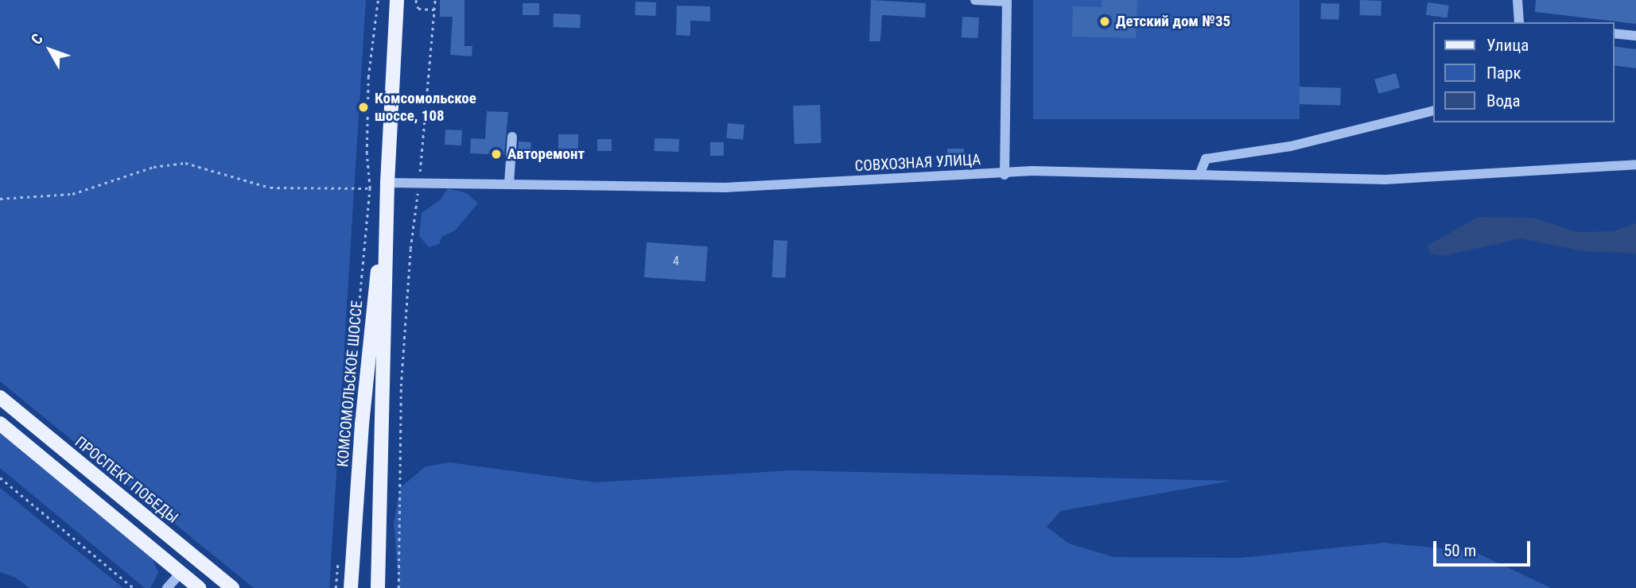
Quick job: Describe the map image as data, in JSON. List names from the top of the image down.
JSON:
{
  "streets": {
    "main road": ["КОМСОМОЛЬСКОЕ ШОССЕ", "ПРОСПЕКТ ПОБЕДЫ"],
    "street": ["СОВХОЗНАЯ УЛИЦА"]
  },
  "crossings": [
    ["СОВХОЗНАЯ УЛИЦА", "КОМСОМОЛЬСКОЕ ШОССЕ"]
  ],
  "places": ["Детский дом №35", "Комсомольское шоссе, 108", "Авторемонт"],
  "house_numbers": ["4"],
  "legend": ["Улица", "Парк", "Вода"],
  "scale_bar": "50 m",
  "north": "top left"
}
